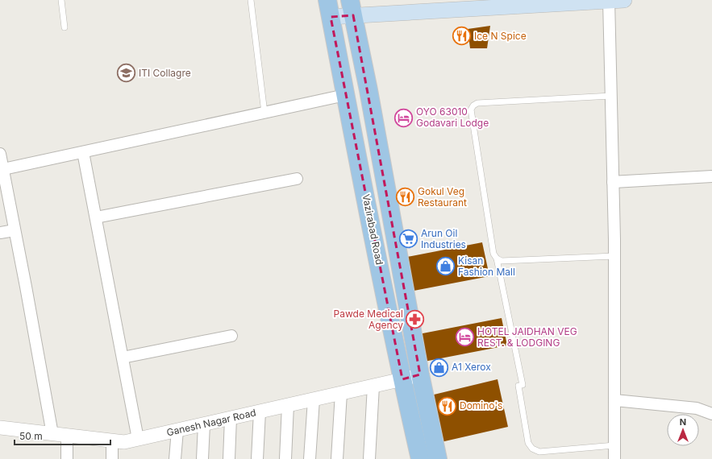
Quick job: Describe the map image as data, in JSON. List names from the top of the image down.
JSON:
{
  "streets": {
    "main road": ["Vazirabad Road"],
    "street": ["Ganesh Nagar Road"]
  },
  "crossings": [
    ["Vazirabad Road", "Ganesh Nagar Road"]
  ],
  "places": {
    "restaurant": ["Ice N Spice", "Gokul Veg Restaurant", "Domino's"],
    "school or university": ["ITI Collagre"],
    "hotel": ["OYO 63010 Godavari Lodge", "HOTEL JAIDHAN VEG REST. & LODGING"],
    "supermarket": ["Arun Oil Industries"],
    "shop": ["Kisan Fashion Mall", "A1 Xerox"],
    "pharmacy": ["Pawde Medical Agency"]
  },
  "scale_bar": "50 m",
  "north": "top"
}
